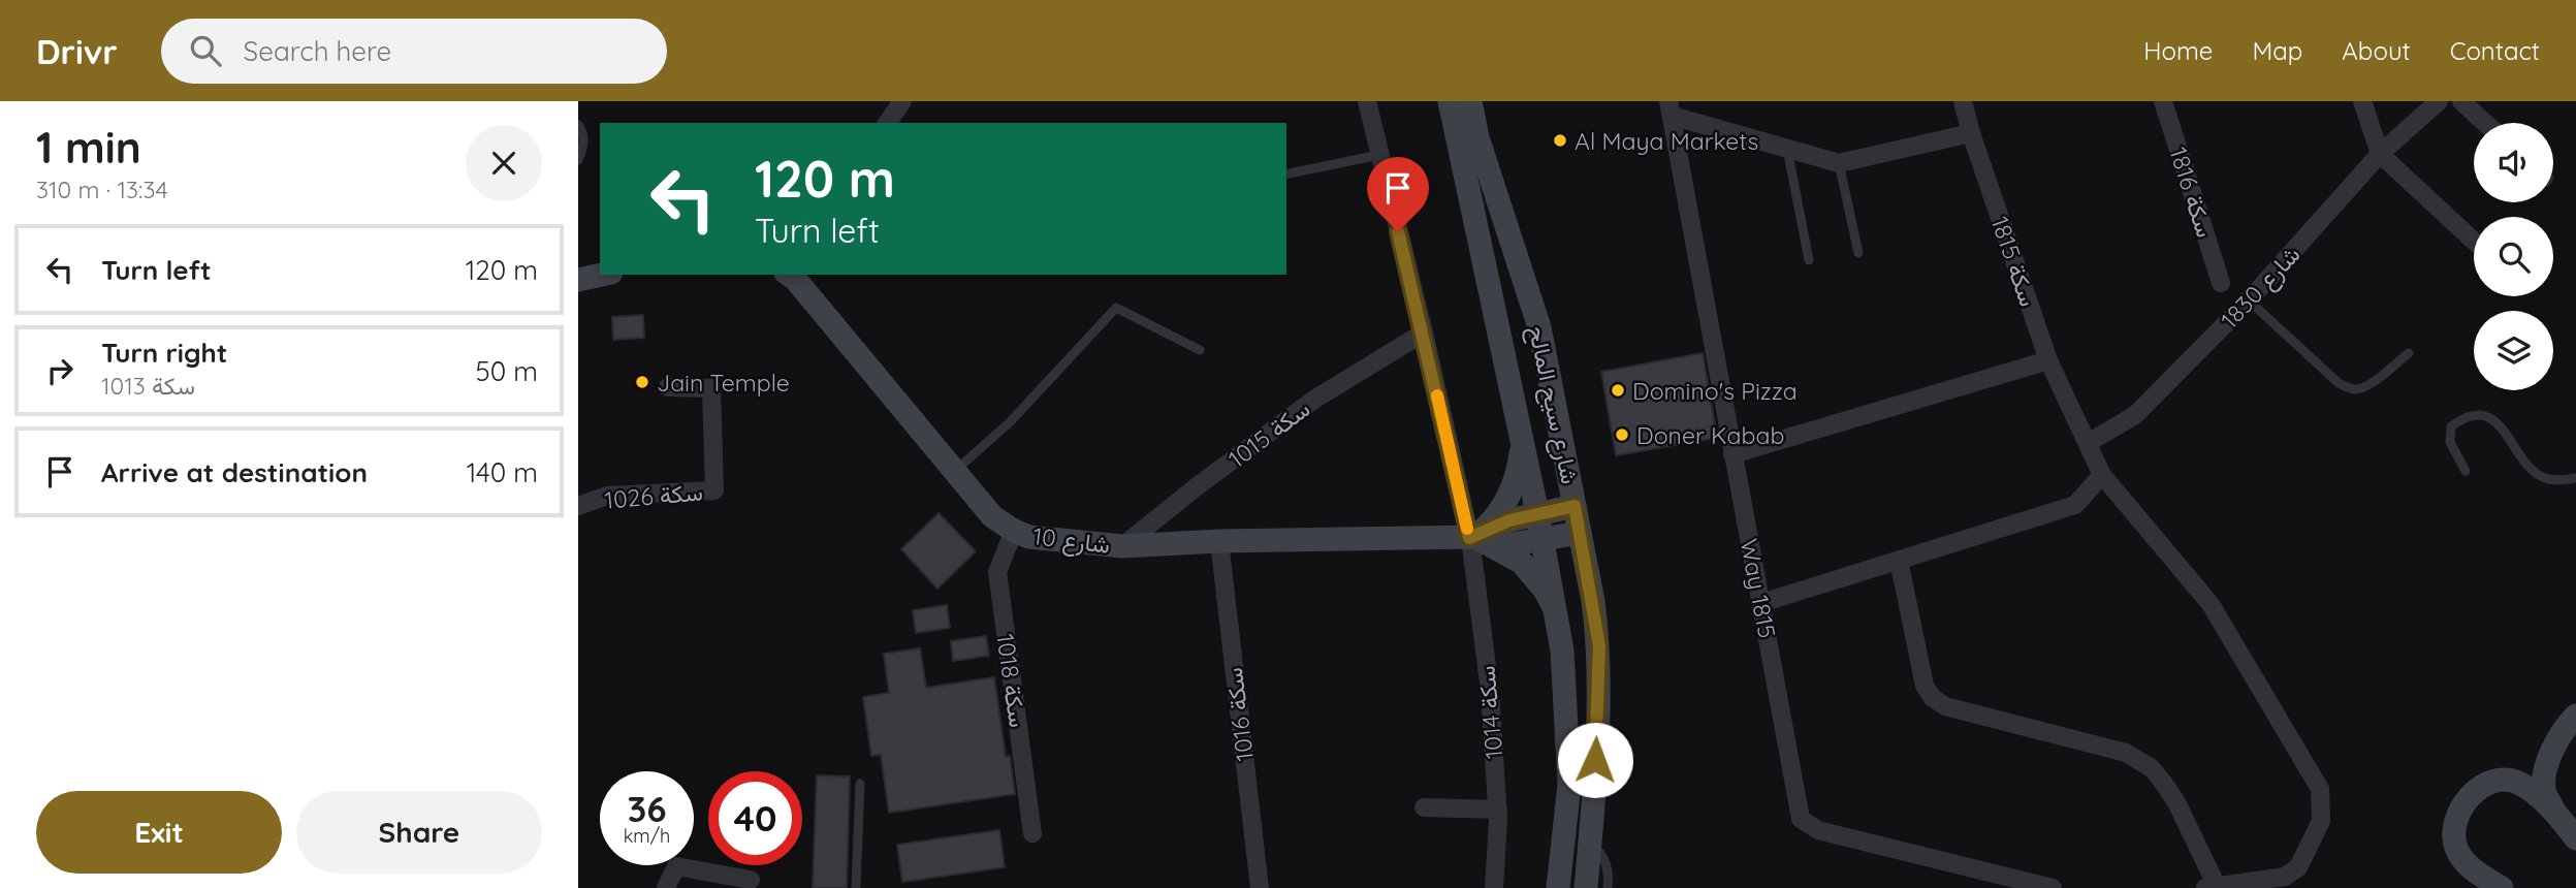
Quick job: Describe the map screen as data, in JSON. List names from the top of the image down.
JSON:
{
  "streets": {
    "street": [
      "سكة 1816",
      "سكة 1815",
      "1830 شارع",
      "شارع سيح المالح",
      "سكة 1015",
      "سكة 1026",
      "شارع 10",
      "Way 1815",
      "سكة 1018",
      "سكة 1014",
      "سكة 1016"
    ]
  },
  "crossings": [
    ["سكة 1815", "1830 شارع"],
    ["شارع سيح المالح", "شارع 10"],
    ["سكة 1015", "شارع 10"],
    ["سكة 1015", "سكة 1014"],
    ["شارع 10", "سكة 1018"],
    ["شارع 10", "سكة 1014"],
    ["شارع 10", "سكة 1016"]
  ],
  "places": [
    "Al Maya Markets",
    "Jain Temple",
    "Domino's Pizza",
    "Doner Kabab"
  ],
  "page": {
    "header": "Drivr",
    "search": "Search here",
    "nav": [
      "Home",
      "Map",
      "About",
      "Contact"
    ],
    "heading": ["1 min", "310 m · 13:34"],
    "turn": ["120 m", "Turn left"],
    "list": [
      {
        "name": "Turn left",
        "value": "120 m"
      },
      {
        "name": "Turn right",
        "note": "سكة 1013",
        "value": "50 m"
      },
      {
        "name": "Arrive at destination",
        "value": "140 m"
      }
    ],
    "speed": "36 km/h",
    "limit": "40",
    "buttons": ["Exit", "Share"]
  }
}
